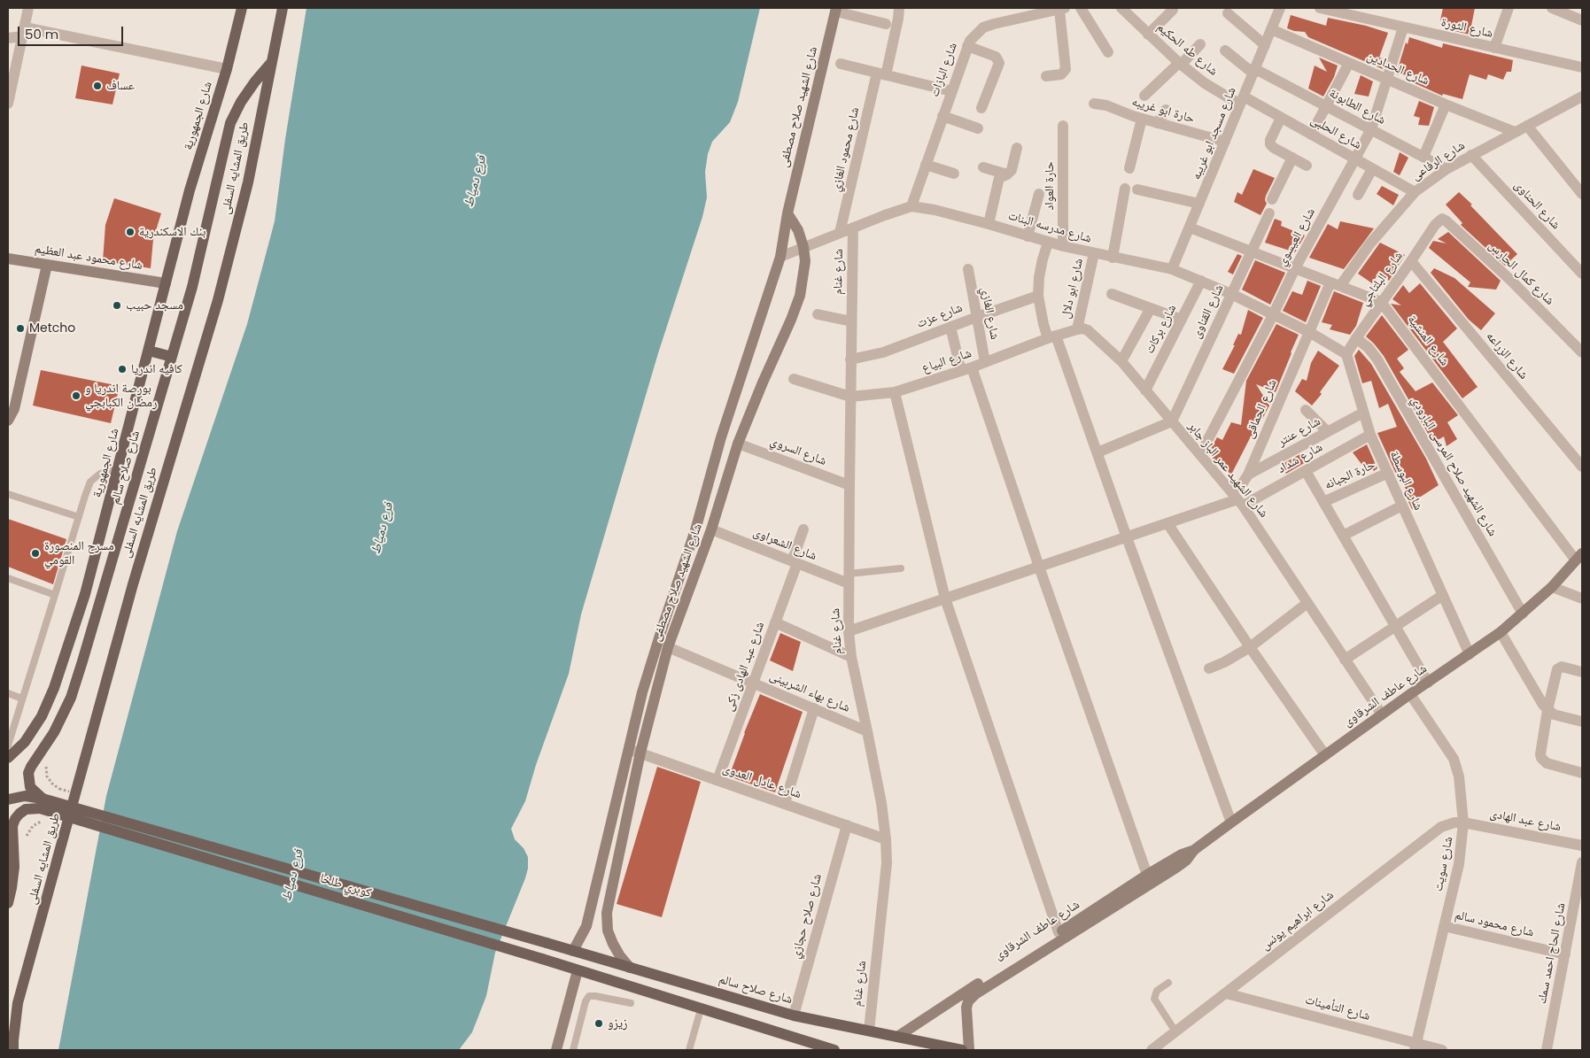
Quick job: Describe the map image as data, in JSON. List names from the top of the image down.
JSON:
{
  "streets": {
    "main road": [
      "شارع الشهيد صلاح مصطفى",
      "شارع الجمهورية",
      "طريق المشايه السفلى",
      "شارع محمود عبد العظيم",
      "شارع صلاح سالم",
      "شارع عاطف الشرقاوى",
      "كوبري طلخا"
    ],
    "street": [
      "شارع الثورة",
      "شارع طه الحكيم",
      "شارع الحدادين",
      "شارع البازات",
      "شارع الطابونة",
      "حارة ابو غريبه",
      "شارع الحلبى",
      "شارع مسجد ابو غريبه",
      "شارع محمود الغازي",
      "شارع الرفاعى",
      "حارة العواد",
      "شارع الحناوى",
      "شارع مدرسه البنات",
      "شارع العيسوي",
      "شارع غنام",
      "شارع كمال الحارس",
      "شارع البلتاجي",
      "شارع ابو دلال",
      "شارع القناوى",
      "شارع الغازي",
      "شارع عزت",
      "شارع بركات",
      "شارع المنشية",
      "شارع الزراعه",
      "شارع البياع",
      "شارع الحماقى",
      "شارع عنتر",
      "شارع السروي",
      "شارع شداد",
      "شارع الشهيد صلاح المرسى البارودي",
      "شارع الشهيد عمر الباز جابر",
      "حارة الجبانه",
      "شارع البوسطة",
      "شارع الشعراوى",
      "شارع عبد الهادى زكى",
      "شارع بهاء الشربينى",
      "شارع عادل العدوى",
      "شارع عبد الهادى",
      "شارع سويت",
      "شارع صلاح حجازي",
      "شارع ابراهيم يونس",
      "شارع محمود سالم",
      "شارع الحاج احمد سمك",
      "شارع التأمينات"
    ]
  },
  "crossings": [
    ["شارع الثورة", "شارع العيسوي"],
    ["شارع طه الحكيم", "شارع الحلبى"],
    ["شارع طه الحكيم", "شارع مسجد ابو غريبه"],
    ["شارع الحدادين", "شارع مسجد ابو غريبه"],
    ["شارع الحدادين", "شارع الرفاعى"],
    ["شارع الحدادين", "شارع العيسوي"],
    ["شارع البازات", "شارع مدرسه البنات"],
    ["شارع الشهيد صلاح مصطفى", "شارع مدرسه البنات"],
    ["شارع الشهيد صلاح مصطفى", "شارع السروي"],
    ["شارع الشهيد صلاح مصطفى", "شارع صلاح سالم"],
    ["شارع الشهيد صلاح مصطفى", "شارع الشعراوى"],
    ["شارع الشهيد صلاح مصطفى", "شارع بهاء الشربينى"],
    ["شارع الشهيد صلاح مصطفى", "شارع عادل العدوى"],
    ["شارع الطابونة", "شارع مسجد ابو غريبه"],
    ["شارع الطابونة", "شارع الرفاعى"],
    ["شارع الطابونة", "شارع العيسوي"],
    ["حارة ابو غريبه", "شارع مسجد ابو غريبه"],
    ["شارع الجمهورية", "شارع محمود عبد العظيم"],
    ["شارع الحلبى", "شارع مسجد ابو غريبه"],
    ["شارع الحلبى", "شارع الرفاعى"],
    ["شارع الحلبى", "شارع العيسوي"],
    ["شارع مسجد ابو غريبه", "شارع مدرسه البنات"],
    ["شارع محمود الغازي", "شارع مدرسه البنات"],
    ["شارع الرفاعى", "شارع الحناوى"],
    ["شارع الرفاعى", "شارع مدرسه البنات"],
    ["شارع الرفاعى", "شارع الحماقى"],
    ["طريق المشايه السفلى", "شارع صلاح سالم"],
    ["حارة العواد", "شارع مدرسه البنات"],
    ["شارع مدرسه البنات", "شارع العيسوي"],
    ["شارع مدرسه البنات", "شارع غنام"],
    ["شارع مدرسه البنات", "شارع ابو دلال"],
    ["شارع مدرسه البنات", "شارع القناوى"],
    ["شارع مدرسه البنات", "شارع بركات"],
    ["شارع مدرسه البنات", "شارع الحماقى"],
    ["شارع العيسوي", "شارع الشهيد عمر الباز جابر"],
    ["شارع غنام", "شارع عزت"],
    ["شارع غنام", "شارع البياع"],
    ["شارع غنام", "شارع السروي"],
    ["شارع غنام", "شارع صلاح سالم"],
    ["شارع غنام", "شارع الشعراوى"],
    ["شارع غنام", "شارع بهاء الشربينى"],
    ["شارع غنام", "شارع عادل العدوى"],
    ["شارع كمال الحارس", "شارع البلتاجي"],
    ["شارع البلتاجي", "شارع المنشية"],
    ["شارع البلتاجي", "شارع الزراعه"],
    ["شارع البلتاجي", "شارع الشهيد صلاح المرسى البارودي"],
    ["شارع البلتاجي", "شارع البوسطة"],
    ["شارع ابو دلال", "شارع البياع"],
    ["شارع ابو دلال", "شارع الشهيد عمر الباز جابر"],
    ["شارع القناوى", "شارع الشهيد عمر الباز جابر"],
    ["شارع الغازي", "شارع عزت"],
    ["شارع الغازي", "شارع البياع"],
    ["شارع بركات", "شارع الشهيد عمر الباز جابر"],
    ["شارع المنشية", "شارع عاطف الشرقاوى"],
    ["شارع البياع", "شارع الشهيد عمر الباز جابر"],
    ["شارع الحماقى", "شارع عنتر"],
    ["شارع الحماقى", "شارع شداد"],
    ["شارع الحماقى", "شارع الشهيد عمر الباز جابر"],
    ["شارع عنتر", "شارع البوسطة"],
    ["شارع شداد", "شارع الشهيد عمر الباز جابر"],
    ["شارع شداد", "شارع البوسطة"],
    ["شارع الشهيد صلاح المرسى البارودي", "شارع عاطف الشرقاوى"],
    ["شارع صلاح سالم", "شارع عاطف الشرقاوى"],
    ["شارع صلاح سالم", "كوبري طلخا"],
    ["شارع صلاح سالم", "شارع صلاح حجازي"],
    ["شارع الشهيد عمر الباز جابر", "شارع عاطف الشرقاوى"],
    ["حارة الجبانه", "شارع البوسطة"],
    ["شارع البوسطة", "شارع عاطف الشرقاوى"],
    ["شارع الشعراوى", "شارع عبد الهادى زكى"],
    ["شارع عبد الهادى زكى", "شارع بهاء الشربينى"],
    ["شارع عبد الهادى زكى", "شارع عادل العدوى"],
    ["شارع عاطف الشرقاوى", "شارع سويت"],
    ["شارع عادل العدوى", "شارع صلاح حجازي"],
    ["شارع عبد الهادى", "شارع سويت"],
    ["شارع عبد الهادى", "شارع ابراهيم يونس"],
    ["شارع سويت", "شارع ابراهيم يونس"],
    ["شارع سويت", "شارع محمود سالم"],
    ["شارع سويت", "شارع التأمينات"],
    ["شارع ابراهيم يونس", "شارع التأمينات"],
    ["شارع محمود سالم", "شارع الحاج احمد سمك"]
  ],
  "water": ["فرع دمياط"],
  "places": [
    "عساف",
    "بنك الاسكندرية",
    "مسجد حبيب",
    "Metcho",
    "كافيه اندريا",
    "بورصة اندريا و رمضان الكبابجي",
    "مسرح المنصورة القومي",
    "زيزو"
  ],
  "scale_bar": "50 m"
}
